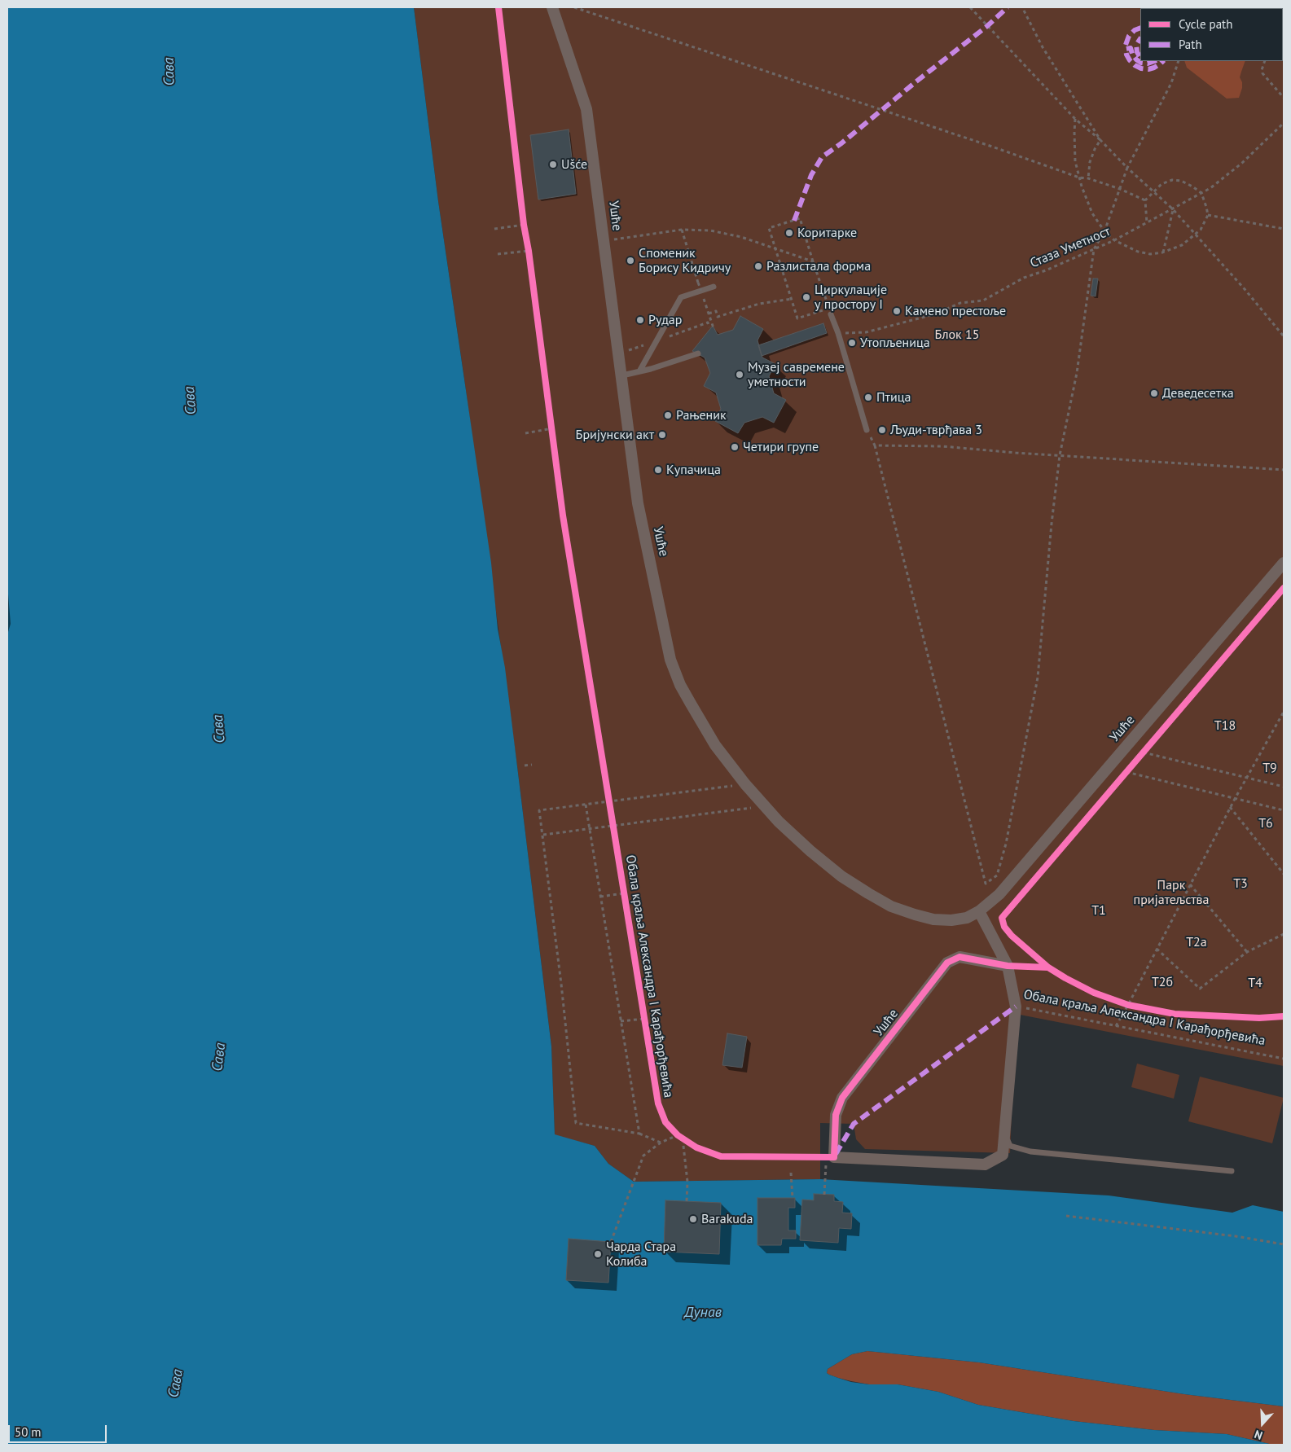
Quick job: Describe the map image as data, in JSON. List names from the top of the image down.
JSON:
{
  "streets": {
    "street": ["Ушће", "Обала краља Александра I Карађорђевића"],
    "path": ["Стаза Уметност"]
  },
  "crossings": [
    ["Ушће", "Обала краља Александра I Карађорђевића"]
  ],
  "water": ["Сава", "Дунав"],
  "parks": [
    "Блок 15",
    "Т18",
    "Т9",
    "Т6",
    "Т3",
    "Парк пријатељства",
    "Т1",
    "Т2а",
    "Т2б",
    "Т4"
  ],
  "places": [
    "Ušće",
    "Коритарке",
    "Споменик Борису Кидричу",
    "Разлистала форма",
    "Циркулације у простору I",
    "Камено престоље",
    "Рудар",
    "Утопљеница",
    "Музеј савремене уметности",
    "Деведесетка",
    "Птица",
    "Рањеник",
    "Људи-тврђава 3",
    "Бријунски акт",
    "Четири групе",
    "Купачица",
    "Barakuda",
    "Чарда Стара Колиба"
  ],
  "legend": ["Cycle path", "Path"],
  "scale_bar": "50 m",
  "north": "bottom"
}
